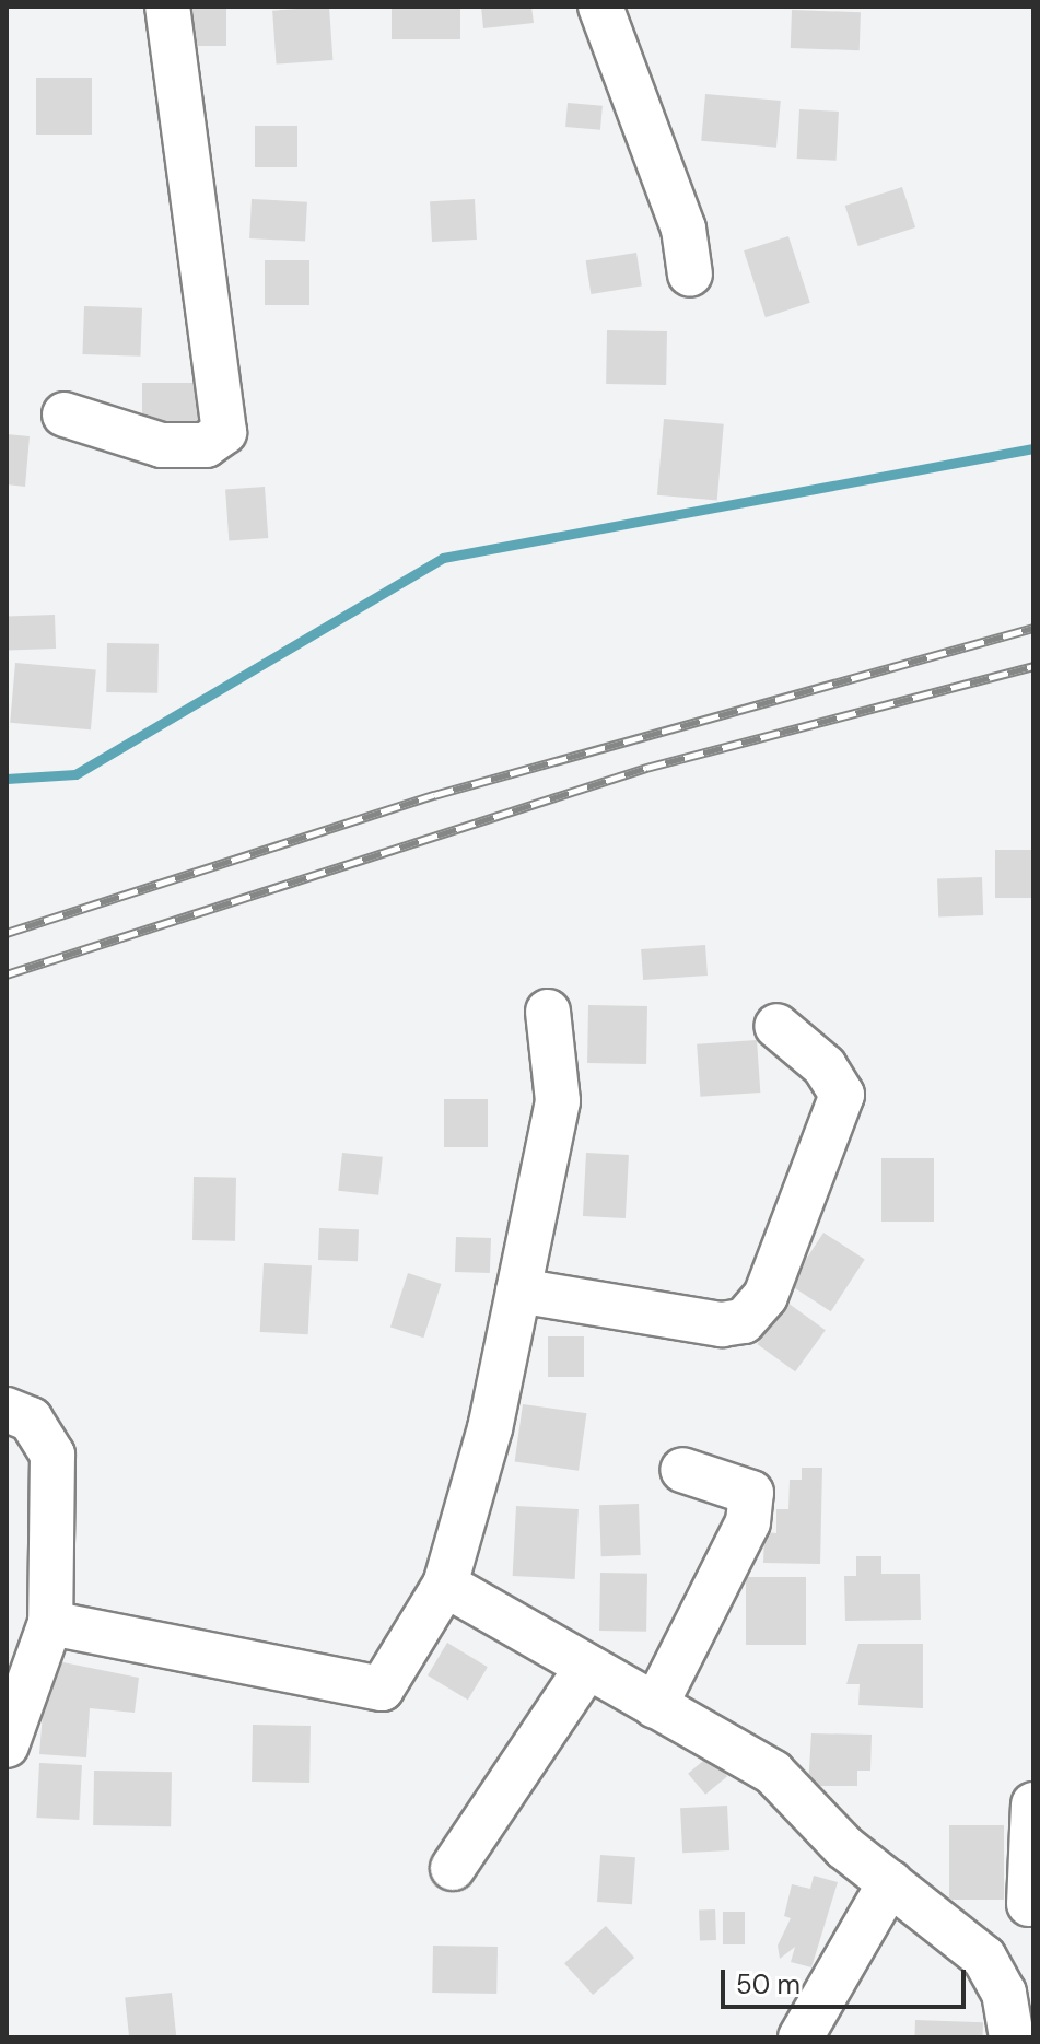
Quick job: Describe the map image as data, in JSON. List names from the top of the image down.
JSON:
{
  "scale_bar": "50 m"
}
